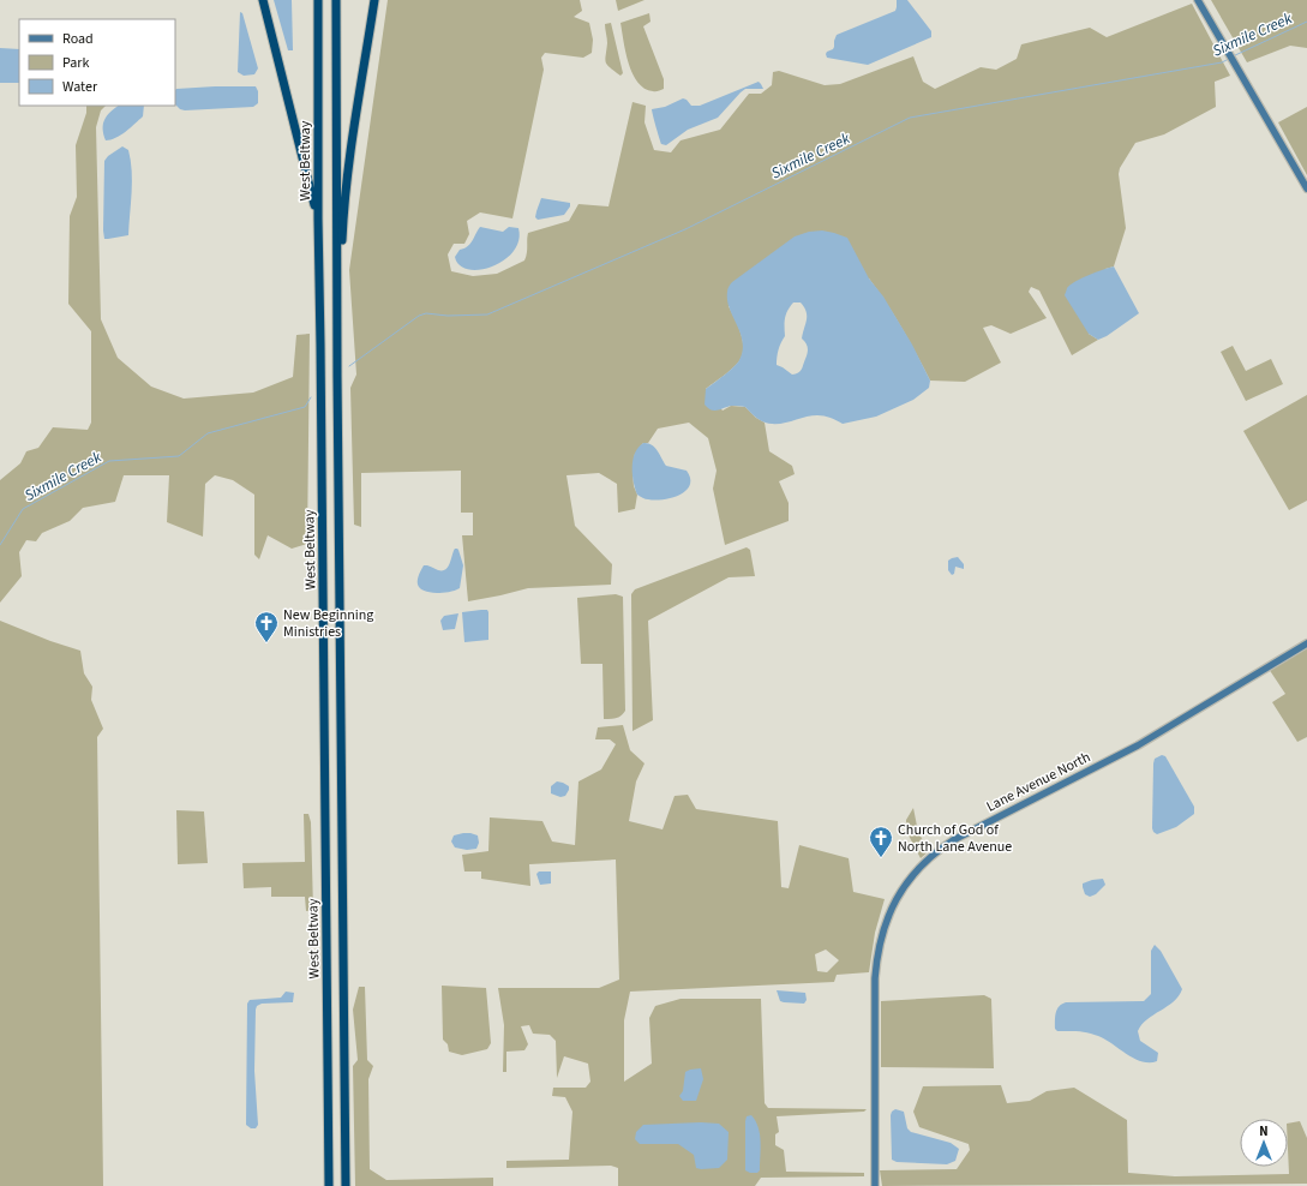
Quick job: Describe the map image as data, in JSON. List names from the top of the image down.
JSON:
{
  "streets": {
    "highway": ["West Beltway"],
    "main road": ["Lane Avenue North"]
  },
  "water": ["Sixmile Creek"],
  "places": {
    "church": ["New Beginning Ministries", "Church of God of North Lane Avenue"]
  },
  "legend": ["Road", "Park", "Water"],
  "north": "top"
}
